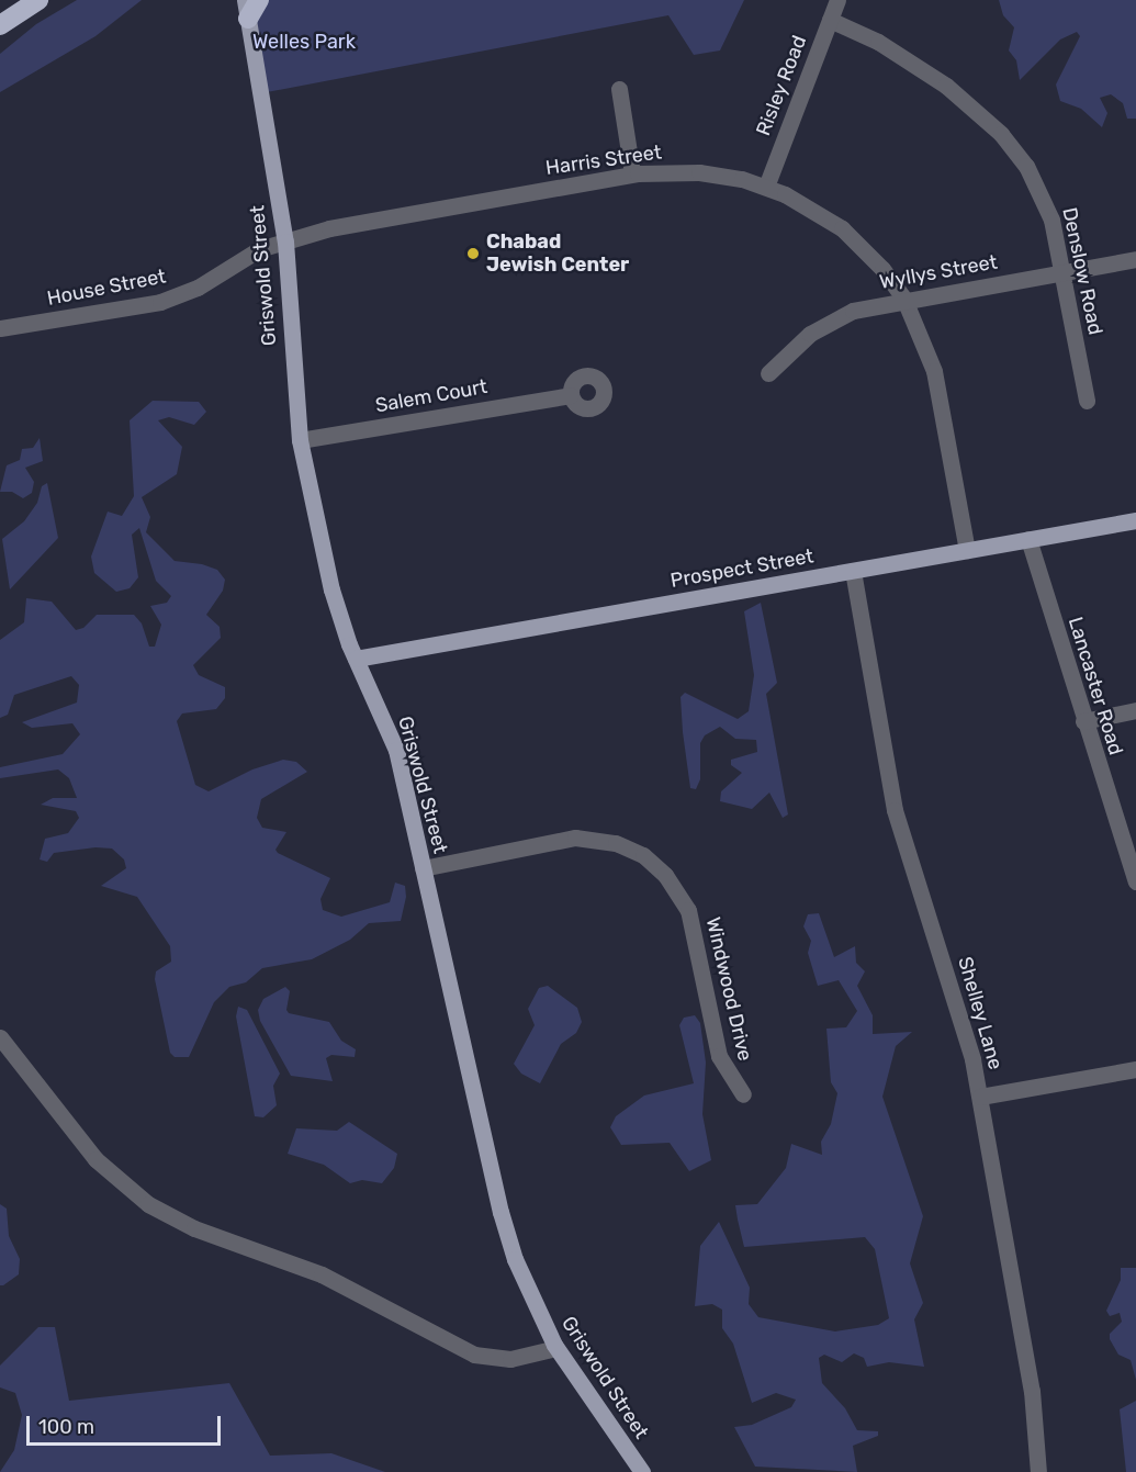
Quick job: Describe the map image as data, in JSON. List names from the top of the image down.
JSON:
{
  "streets": {
    "main road": ["Griswold Street", "Prospect Street"],
    "street": [
      "Risley Road",
      "Harris Street",
      "Denslow Road",
      "Wyllys Street",
      "House Street",
      "Salem Court",
      "Lancaster Road",
      "Windwood Drive",
      "Shelley Lane"
    ]
  },
  "crossings": [
    ["Risley Road", "Harris Street"],
    ["Risley Road", "Denslow Road"],
    ["Harris Street", "Wyllys Street"],
    ["Harris Street", "Griswold Street"],
    ["Harris Street", "House Street"],
    ["Harris Street", "Prospect Street"],
    ["Denslow Road", "Wyllys Street"],
    ["Griswold Street", "House Street"],
    ["Griswold Street", "Salem Court"],
    ["Griswold Street", "Prospect Street"],
    ["Griswold Street", "Windwood Drive"],
    ["Prospect Street", "Lancaster Road"],
    ["Prospect Street", "Shelley Lane"]
  ],
  "parks": ["Welles Park"],
  "places": ["Chabad Jewish Center"],
  "scale_bar": "100 m"
}
